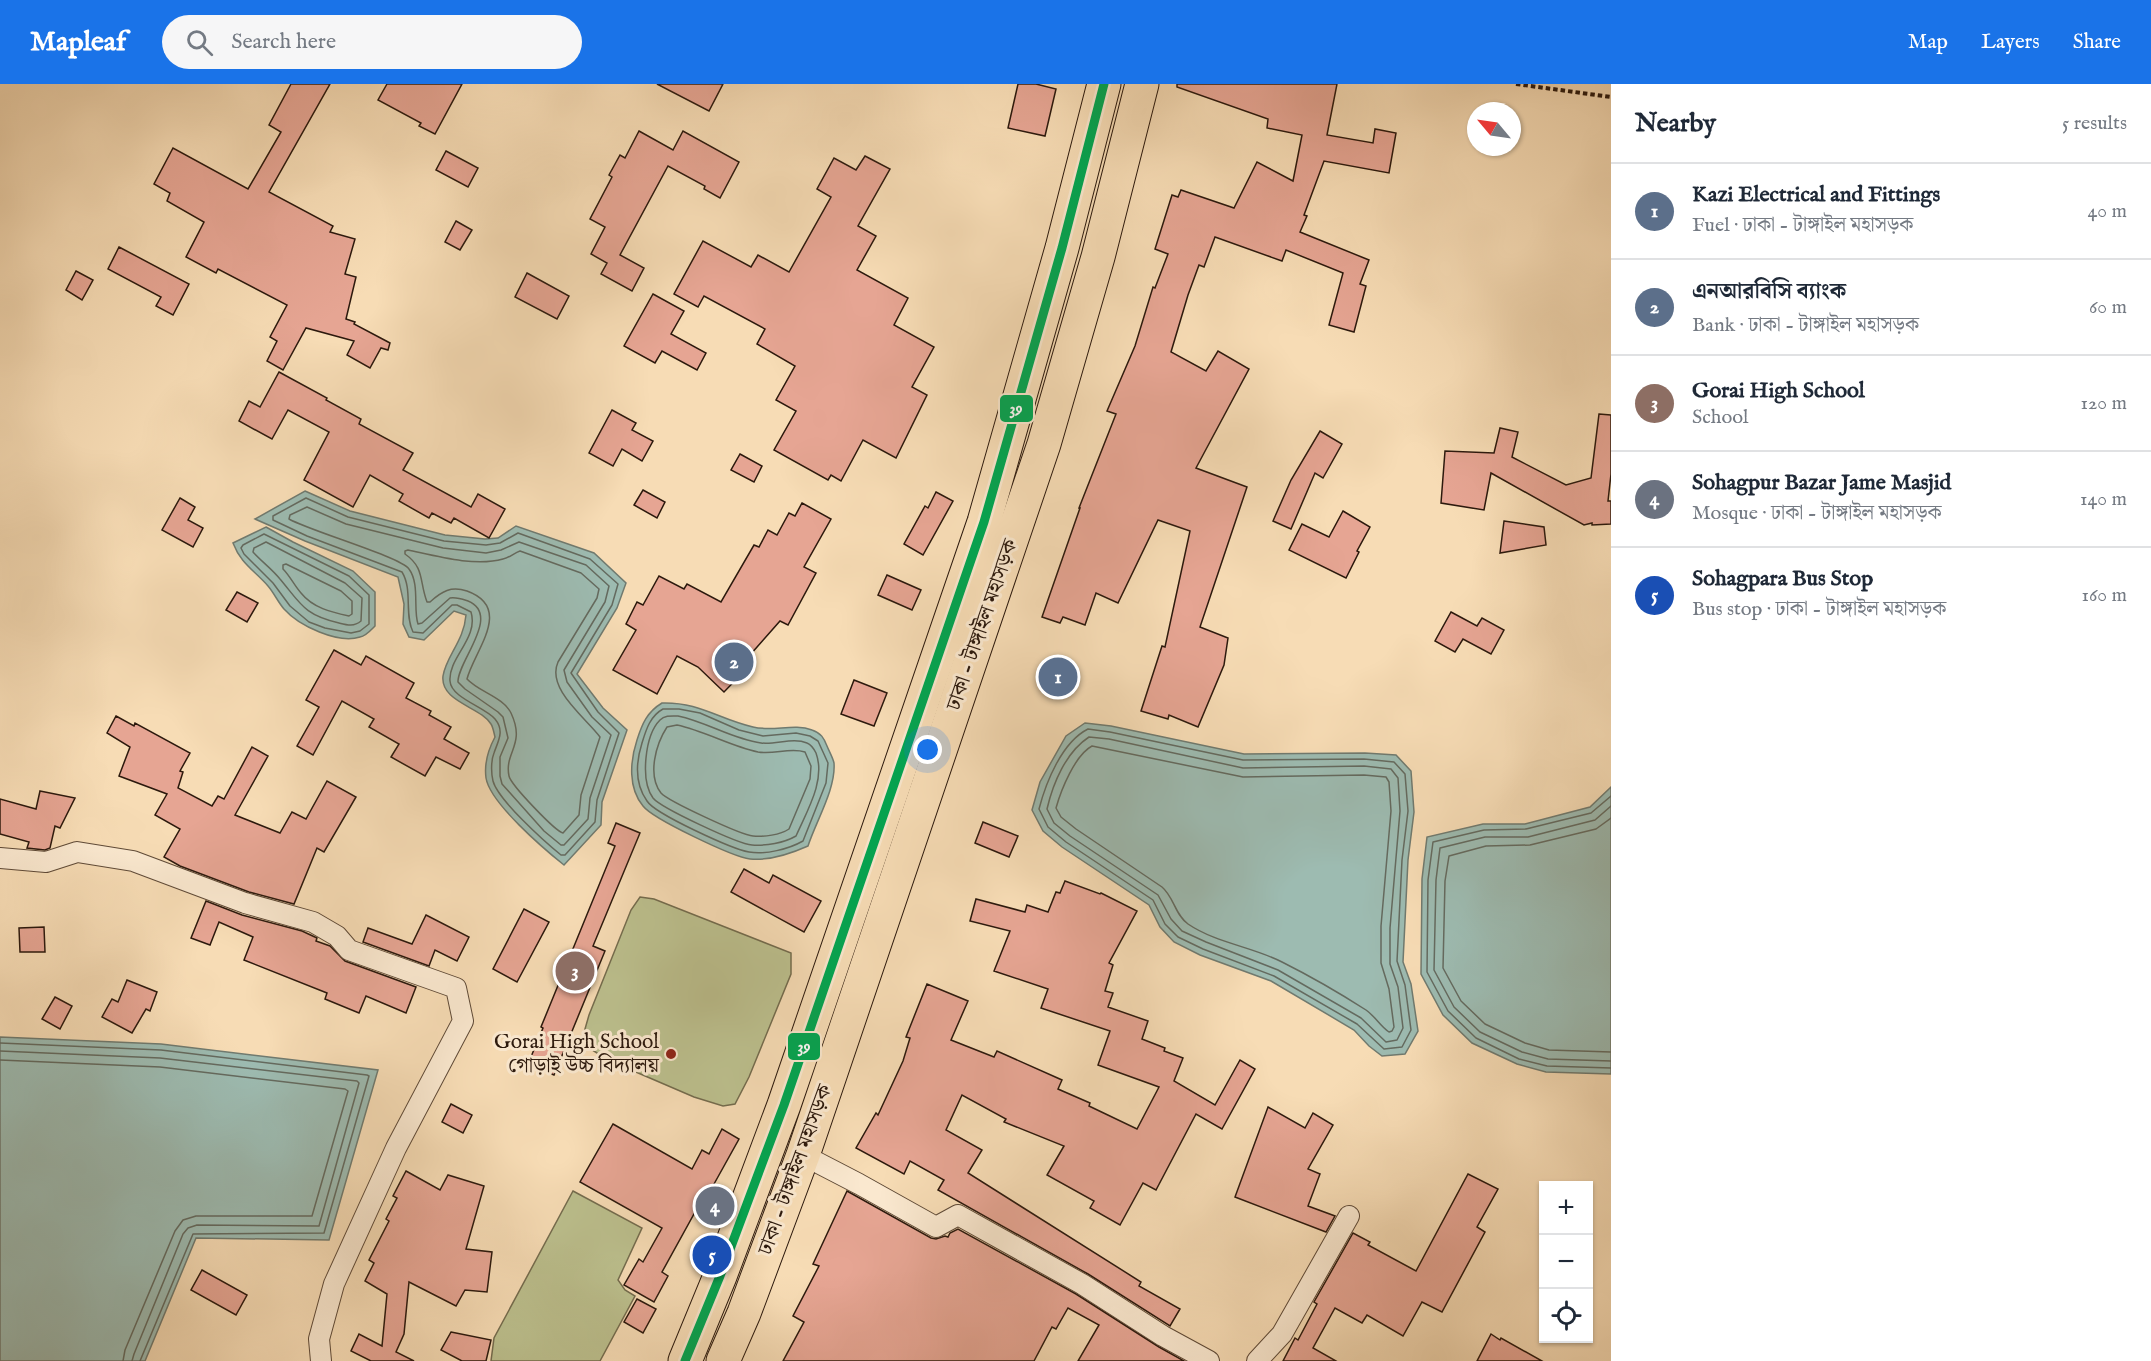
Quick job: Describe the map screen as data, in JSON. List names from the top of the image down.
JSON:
{
  "streets": {
    "highway": ["ঢাকা - টাঙ্গাইল মহাসড়ক"]
  },
  "places": ["Gorai High School গোড়াই উচ্চ বিদ্যালয়"],
  "lines": ["transit line 39"],
  "north": "top left",
  "page": {
    "header": "Mapleaf",
    "search": "Search here",
    "nav": ["Map", "Layers", "Share"],
    "heading": ["Nearby", "5 results"],
    "list": [
      {
        "mark": "1",
        "name": "Kazi Electrical and Fittings",
        "note": "Fuel · ঢাকা - টাঙ্গাইল মহাসড়ক",
        "value": "40 m"
      },
      {
        "mark": "2",
        "name": "এনআরবিসি ব্যাংক",
        "note": "Bank · ঢাকা - টাঙ্গাইল মহাসড়ক",
        "value": "60 m"
      },
      {
        "mark": "3",
        "name": "Gorai High School",
        "note": "School",
        "value": "120 m"
      },
      {
        "mark": "4",
        "name": "Sohagpur Bazar Jame Masjid",
        "note": "Mosque · ঢাকা - টাঙ্গাইল মহাসড়ক",
        "value": "140 m"
      },
      {
        "mark": "5",
        "name": "Sohagpara Bus Stop",
        "note": "Bus stop · ঢাকা - টাঙ্গাইল মহাসড়ক",
        "value": "160 m"
      }
    ],
    "pins": [
      "2",
      "1",
      "3",
      "4",
      "5"
    ],
    "map_buttons": ["+", "−"]
  }
}
